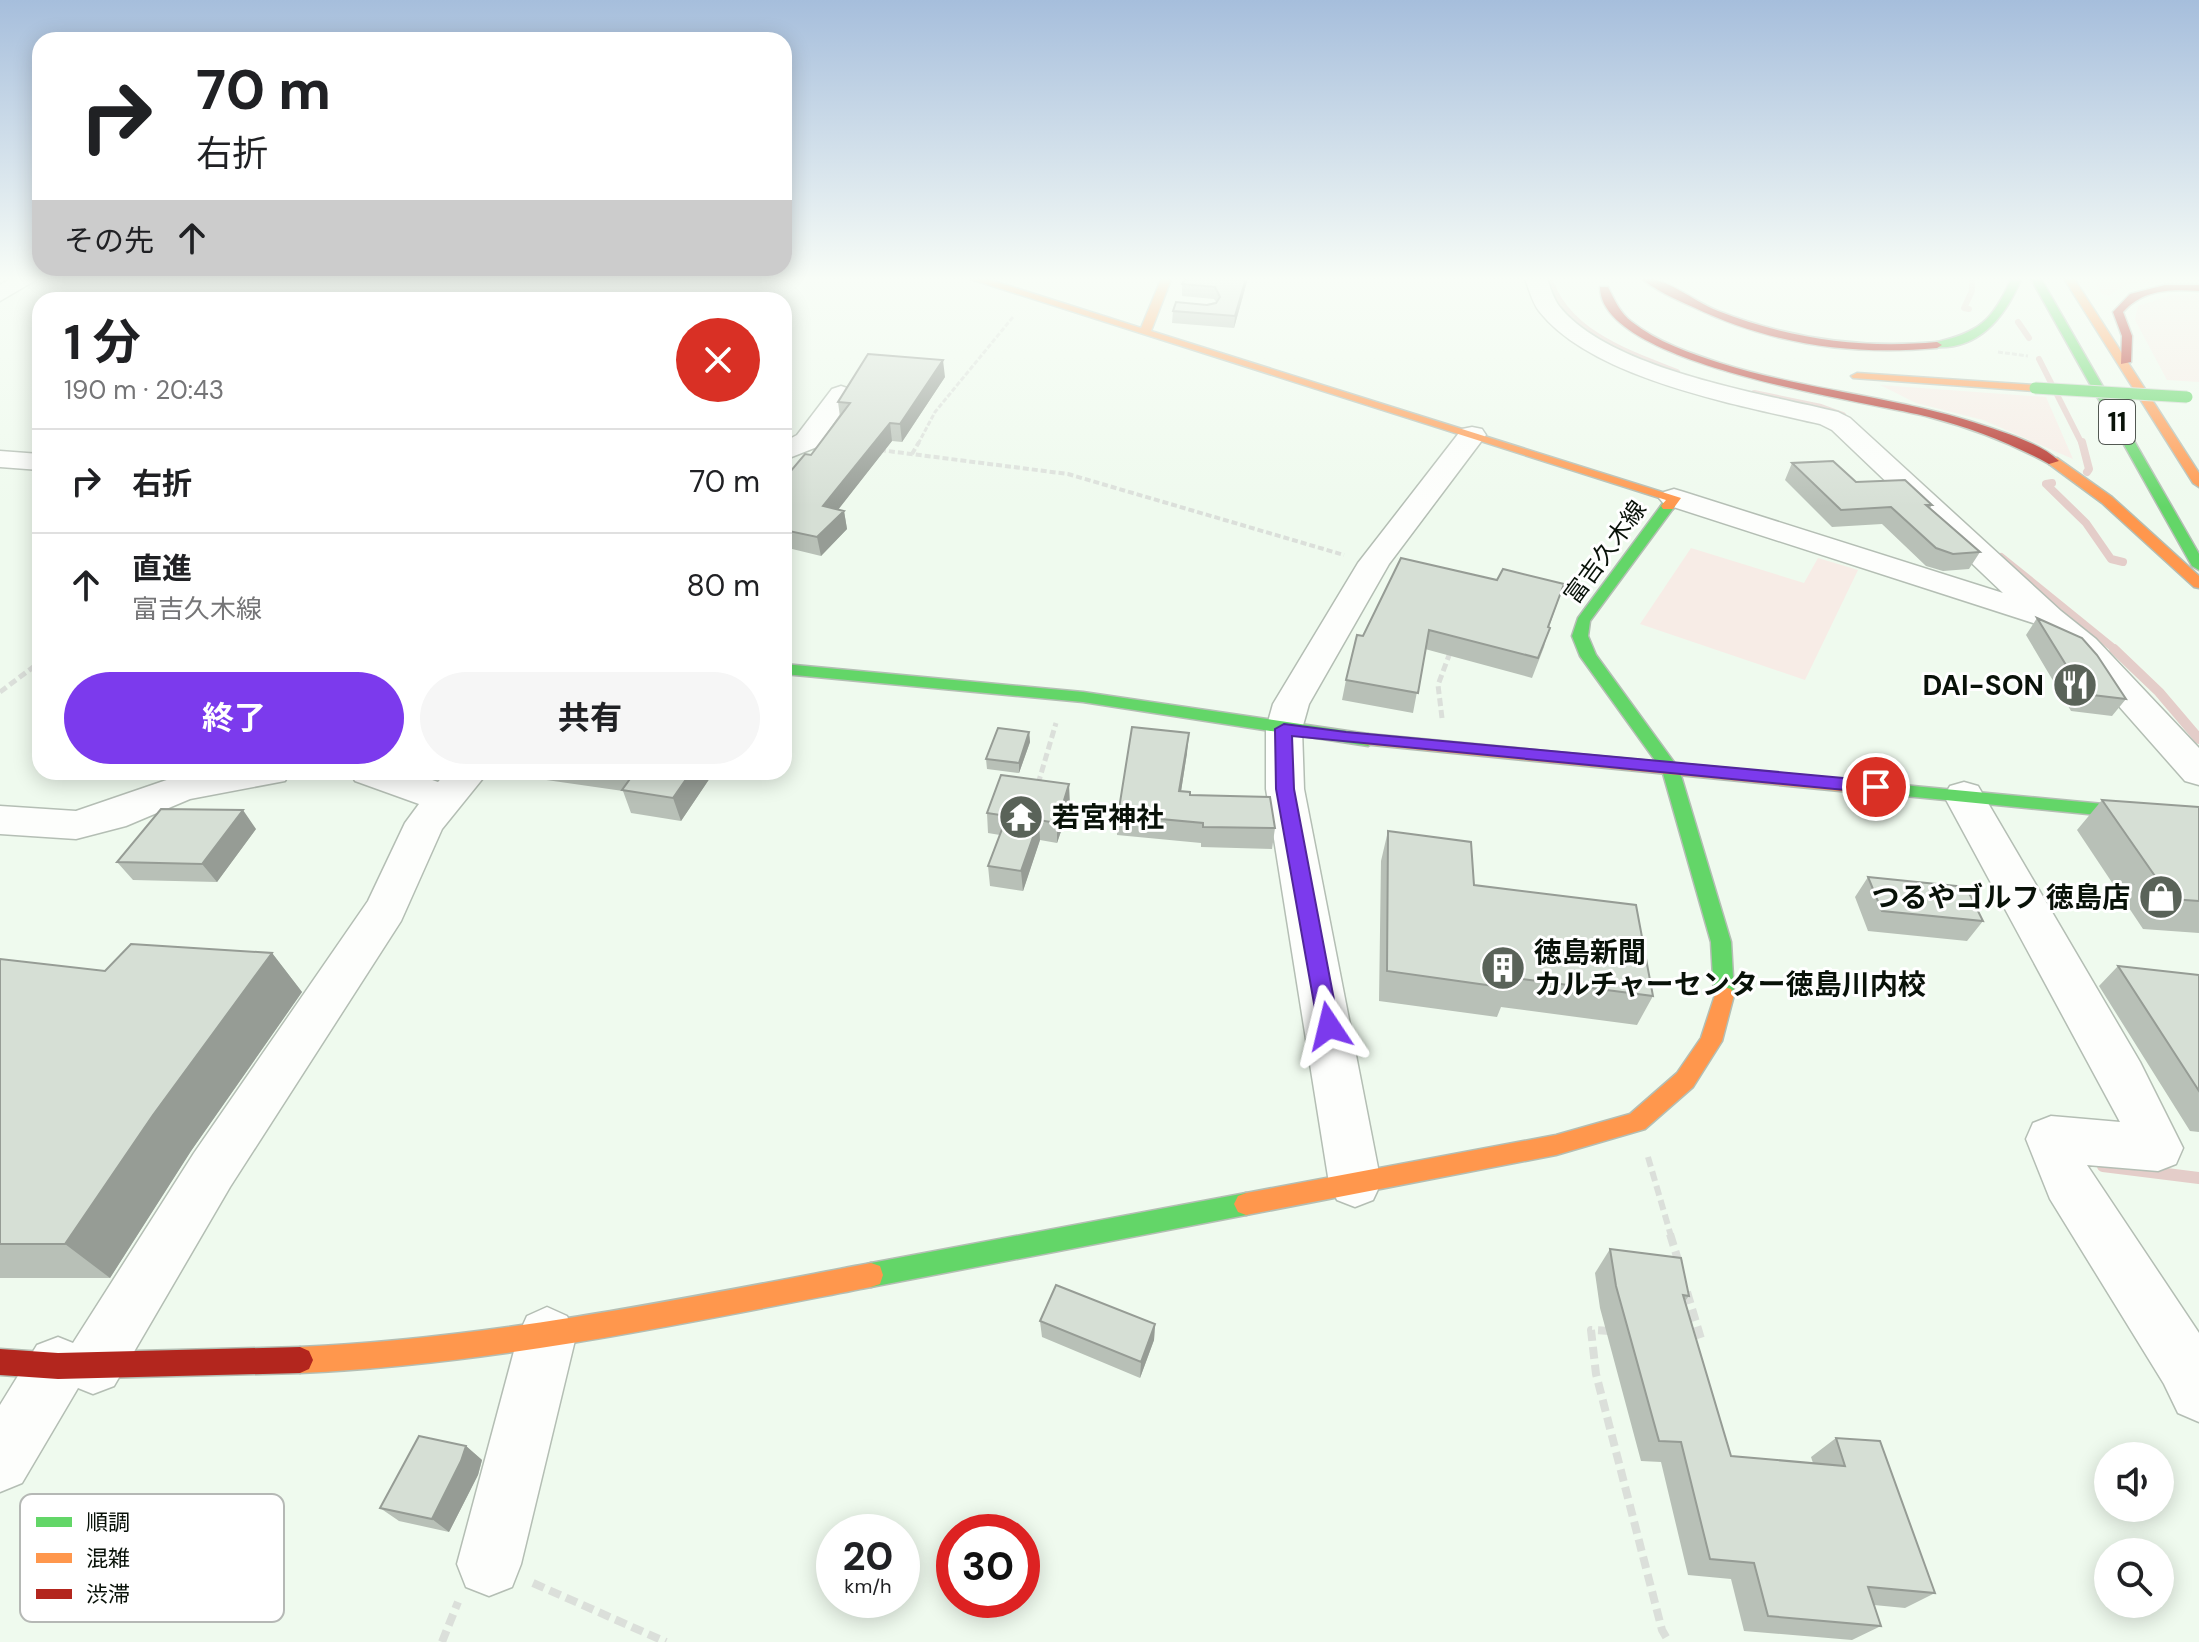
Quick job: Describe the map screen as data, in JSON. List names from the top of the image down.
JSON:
{
  "streets": {
    "main road": ["11", "富吉久木線"]
  },
  "places": {
    "restaurant": ["DAI-SON"],
    "temple": ["若宮神社"],
    "shop": ["つるやゴルフ 徳島店"],
    "building": ["徳島新聞 カルチャーセンター徳島川内校"]
  },
  "legend": ["順調", "混雑", "渋滞"],
  "page": {
    "turn": ["70 m", "右折"],
    "then": "その先",
    "heading": ["1 分", "190 m · 20:43"],
    "list": [
      {
        "name": "右折",
        "value": "70 m"
      },
      {
        "name": "直進",
        "note": "富吉久木線",
        "value": "80 m"
      }
    ],
    "buttons": ["終了", "共有"],
    "speed": "20 km/h",
    "limit": "30"
  }
}
